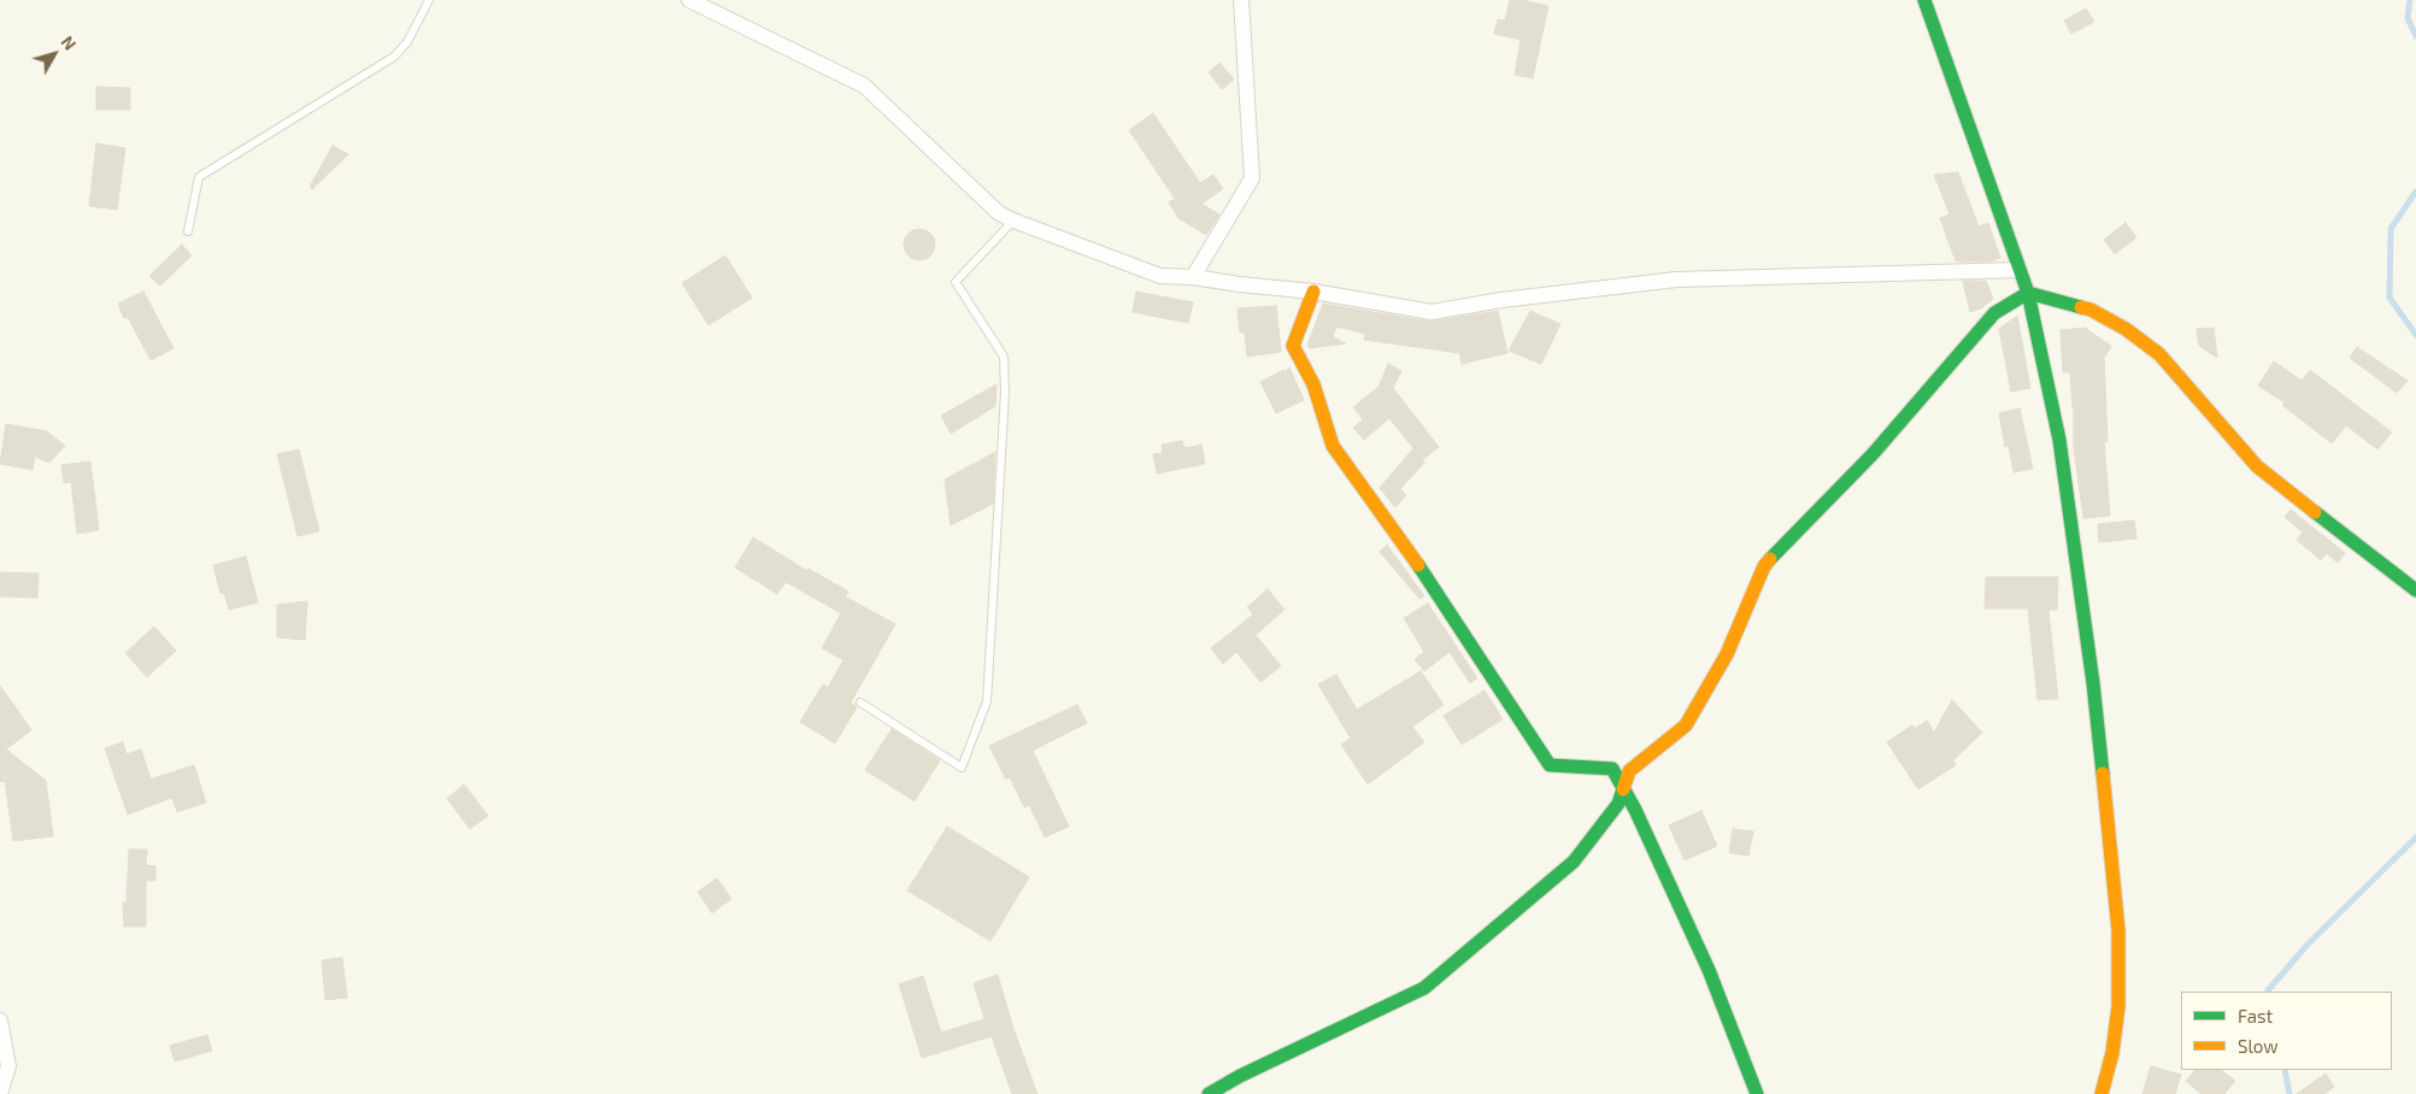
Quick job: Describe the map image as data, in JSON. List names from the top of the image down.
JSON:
{
  "legend": ["Fast", "Slow"],
  "north": "top right"
}
